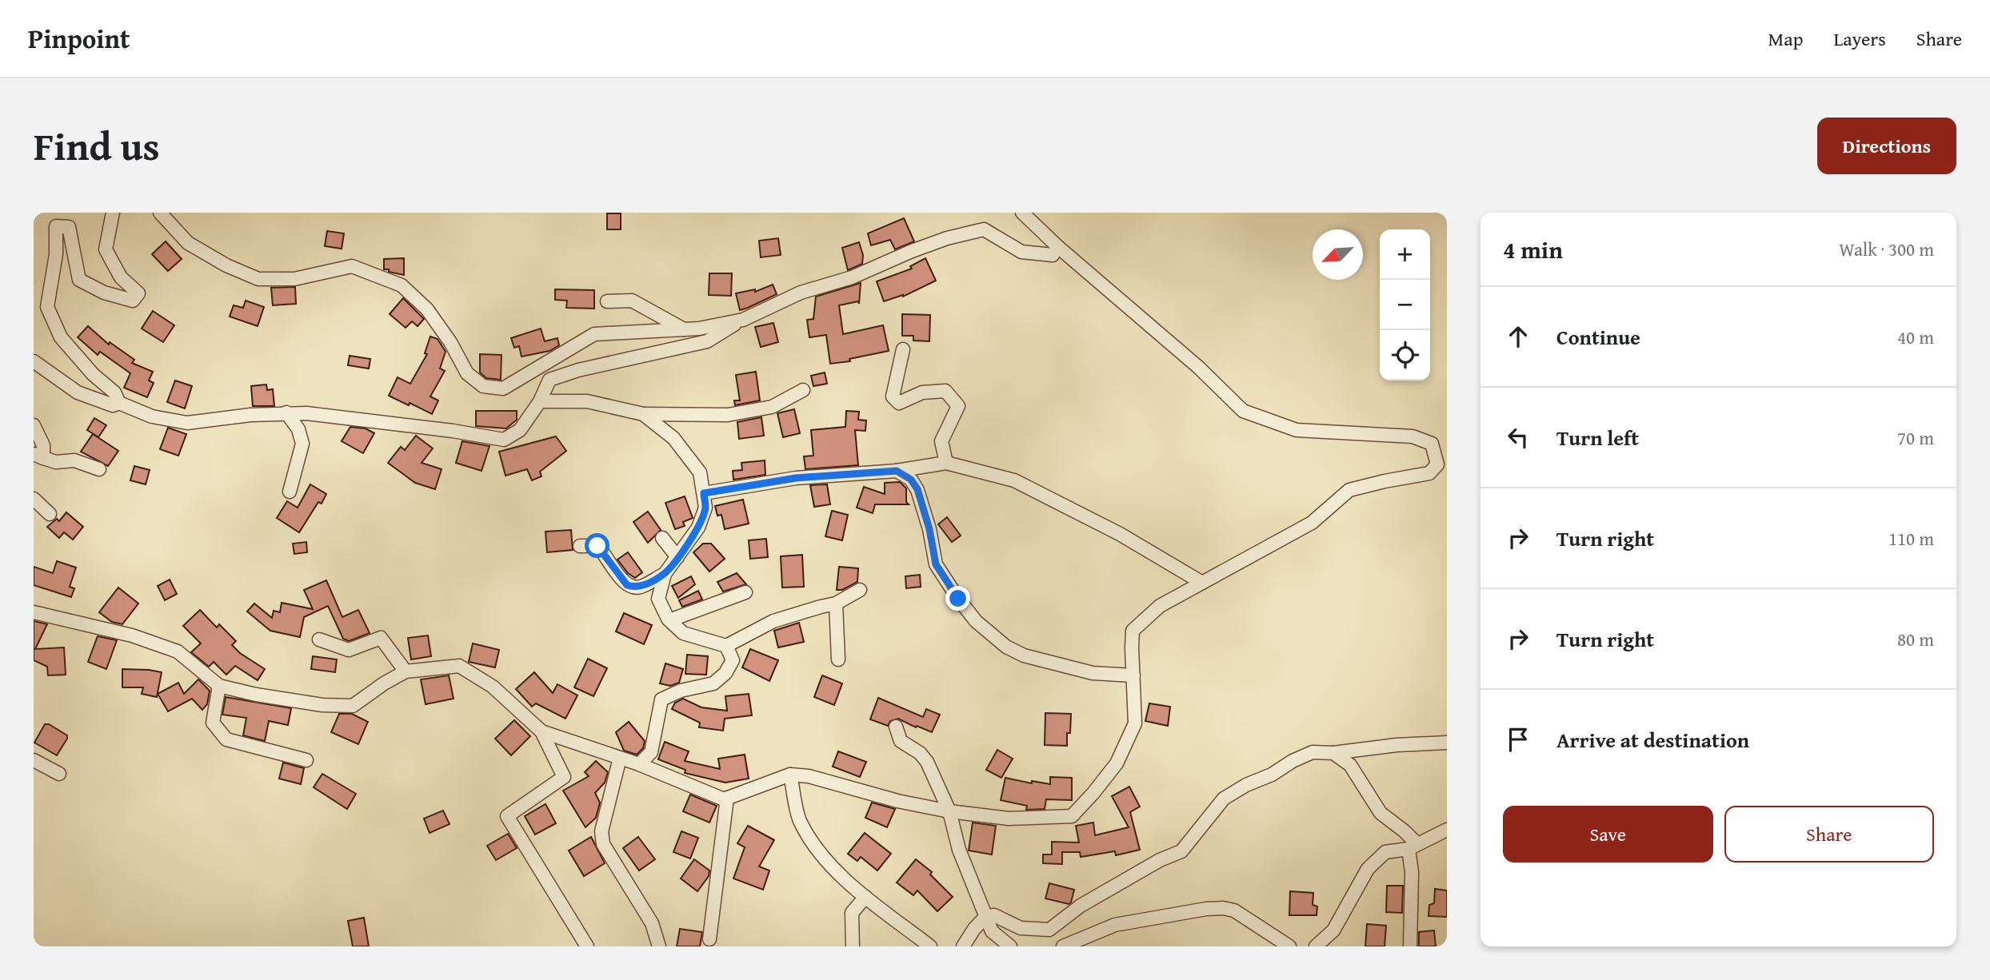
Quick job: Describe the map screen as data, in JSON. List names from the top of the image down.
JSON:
{
  "north": "bottom left",
  "page": {
    "header": "Pinpoint",
    "nav": ["Map", "Layers", "Share"],
    "title": "Find us",
    "buttons": [
      "Directions",
      ["Save", "Share"]
    ],
    "heading": ["4 min", "Walk · 300 m"],
    "map_buttons": ["+", "−"],
    "list": [
      ["Continue", "40 m"],
      ["Turn left", "70 m"],
      ["Turn right", "110 m"],
      ["Turn right", "80 m"],
      "Arrive at destination"
    ]
  }
}
